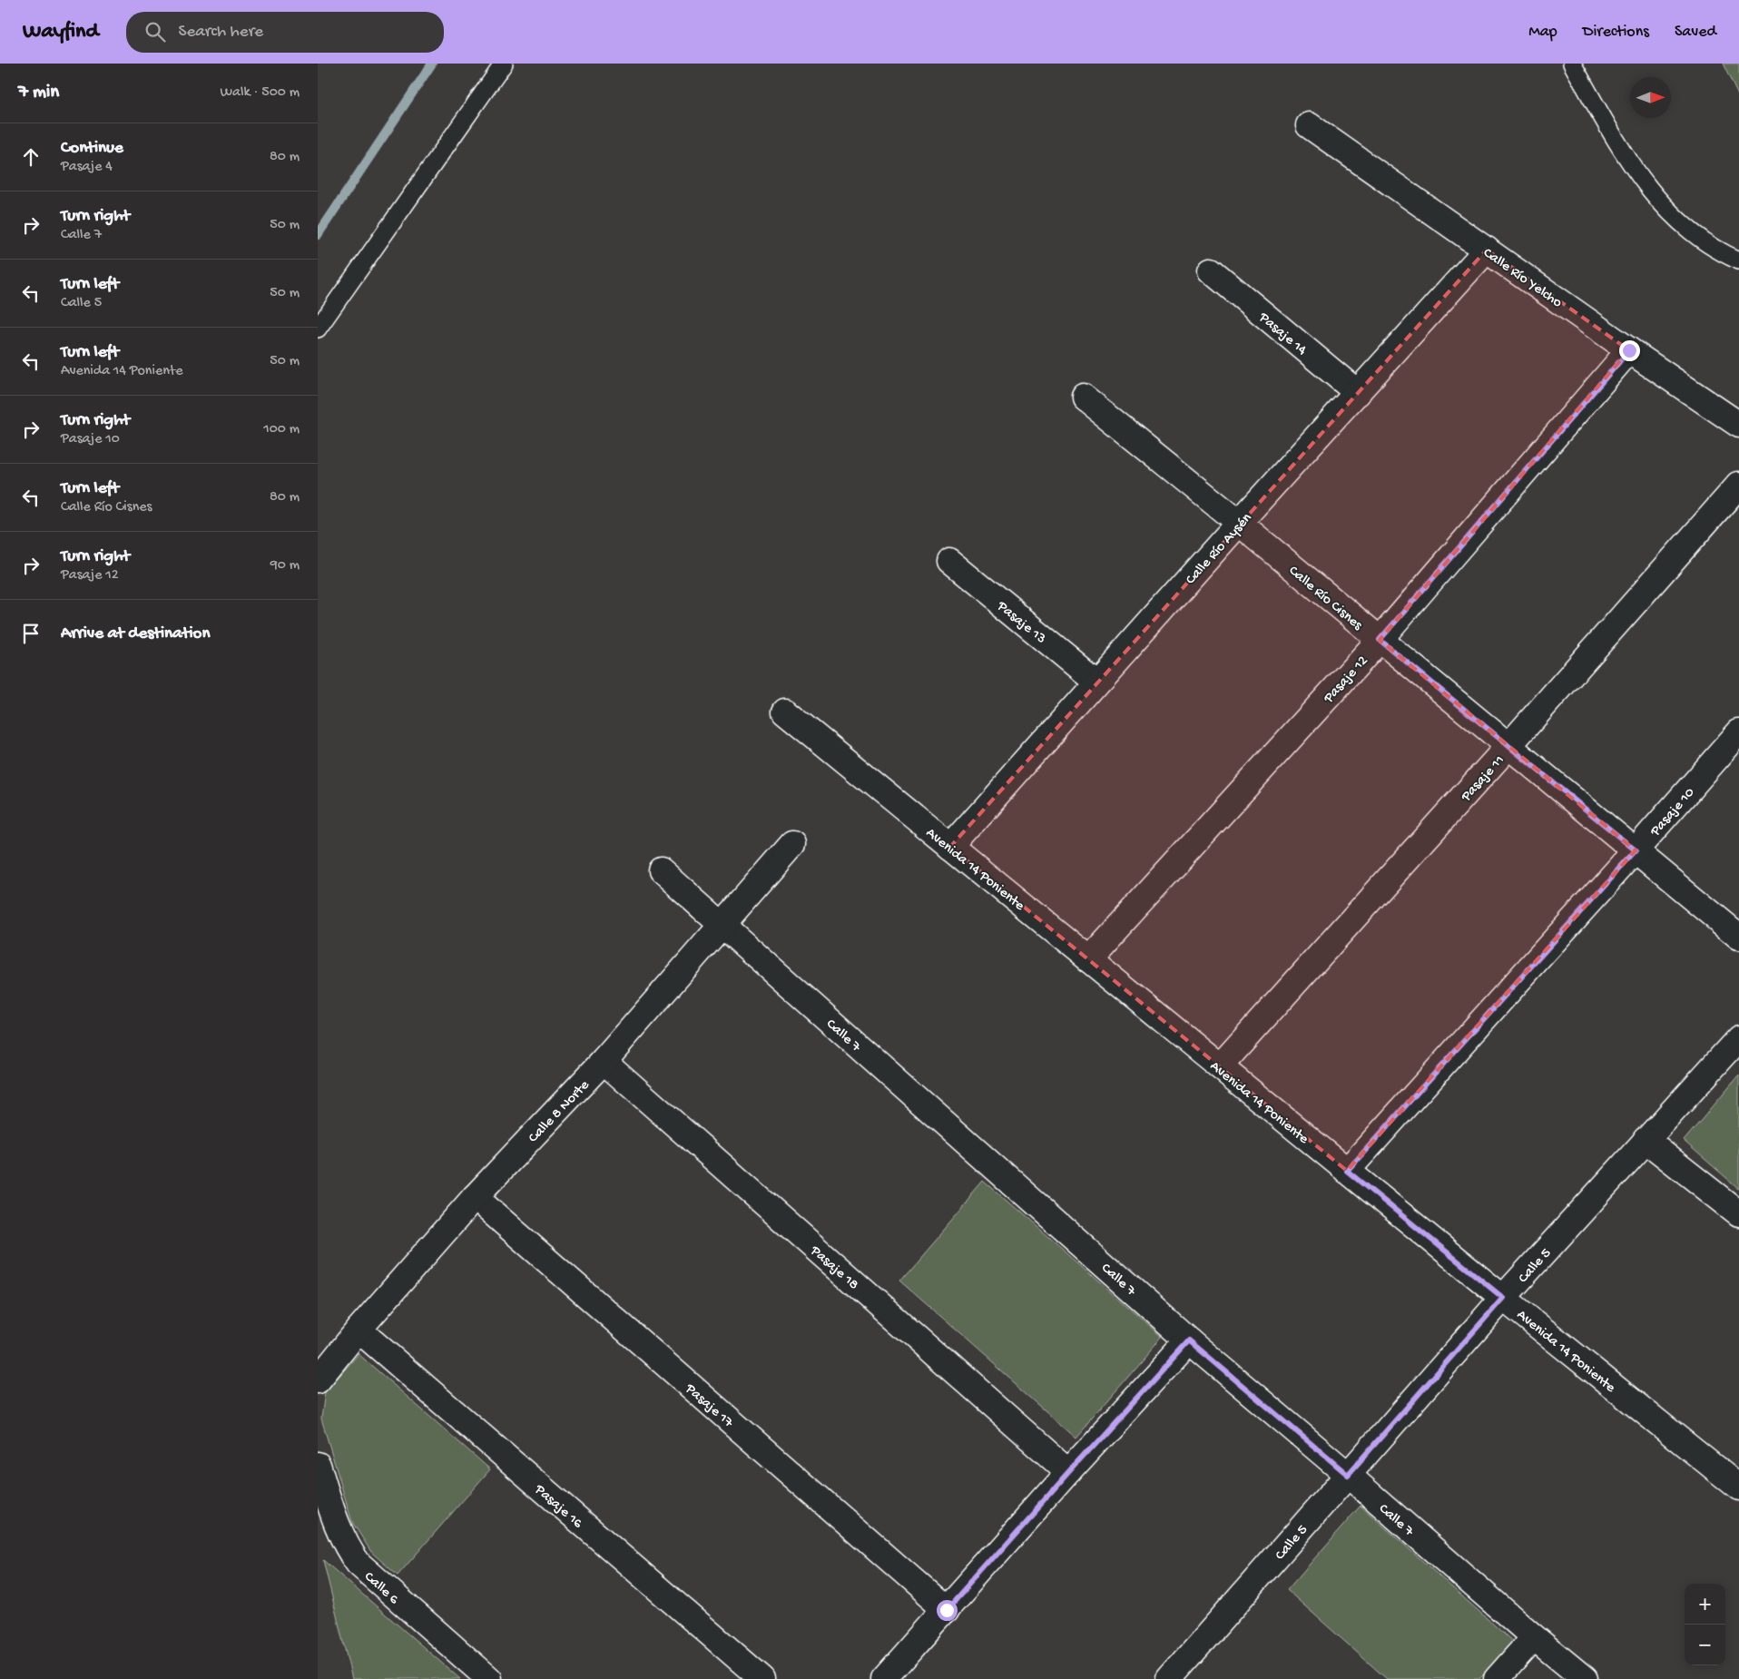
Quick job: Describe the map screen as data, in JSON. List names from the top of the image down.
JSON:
{
  "streets": {
    "street": [
      "Calle Río Yelcho",
      "Pasaje 14",
      "Calle Río Aysén",
      "Calle Río Cisnes",
      "Pasaje 13",
      "Pasaje 12",
      "Pasaje 11",
      "Pasaje 10",
      "Avenida 14 Poniente",
      "Calle 7",
      "Calle 8 Norte",
      "Calle 5",
      "Pasaje 18",
      "Pasaje 17",
      "Pasaje 16",
      "Calle 6"
    ]
  },
  "crossings": [
    ["Calle Río Yelcho", "Calle Río Aysén"],
    ["Calle Río Yelcho", "Pasaje 12"],
    ["Pasaje 14", "Calle Río Aysén"],
    ["Calle Río Aysén", "Calle Río Cisnes"],
    ["Calle Río Aysén", "Pasaje 13"],
    ["Calle Río Aysén", "Avenida 14 Poniente"],
    ["Calle Río Cisnes", "Pasaje 12"],
    ["Calle Río Cisnes", "Pasaje 11"],
    ["Calle Río Cisnes", "Pasaje 10"],
    ["Pasaje 12", "Avenida 14 Poniente"],
    ["Pasaje 11", "Avenida 14 Poniente"],
    ["Pasaje 10", "Avenida 14 Poniente"],
    ["Avenida 14 Poniente", "Calle 5"],
    ["Calle 7", "Calle 8 Norte"],
    ["Calle 7", "Calle 5"],
    ["Calle 8 Norte", "Pasaje 18"],
    ["Calle 8 Norte", "Pasaje 17"],
    ["Calle 8 Norte", "Pasaje 16"]
  ],
  "north": "right",
  "page": {
    "header": "Wayfind",
    "search": "Search here",
    "nav": ["Map", "Directions", "Saved"],
    "heading": ["7 min", "Walk · 500 m"],
    "list": [
      ["Continue", "Pasaje 4", "80 m"],
      ["Turn right", "Calle 7", "50 m"],
      ["Turn left", "Calle 5", "50 m"],
      ["Turn left", "Avenida 14 Poniente", "50 m"],
      ["Turn right", "Pasaje 10", "100 m"],
      ["Turn left", "Calle Río Cisnes", "80 m"],
      ["Turn right", "Pasaje 12", "90 m"],
      "Arrive at destination"
    ],
    "map_buttons": ["+", "−"]
  }
}
